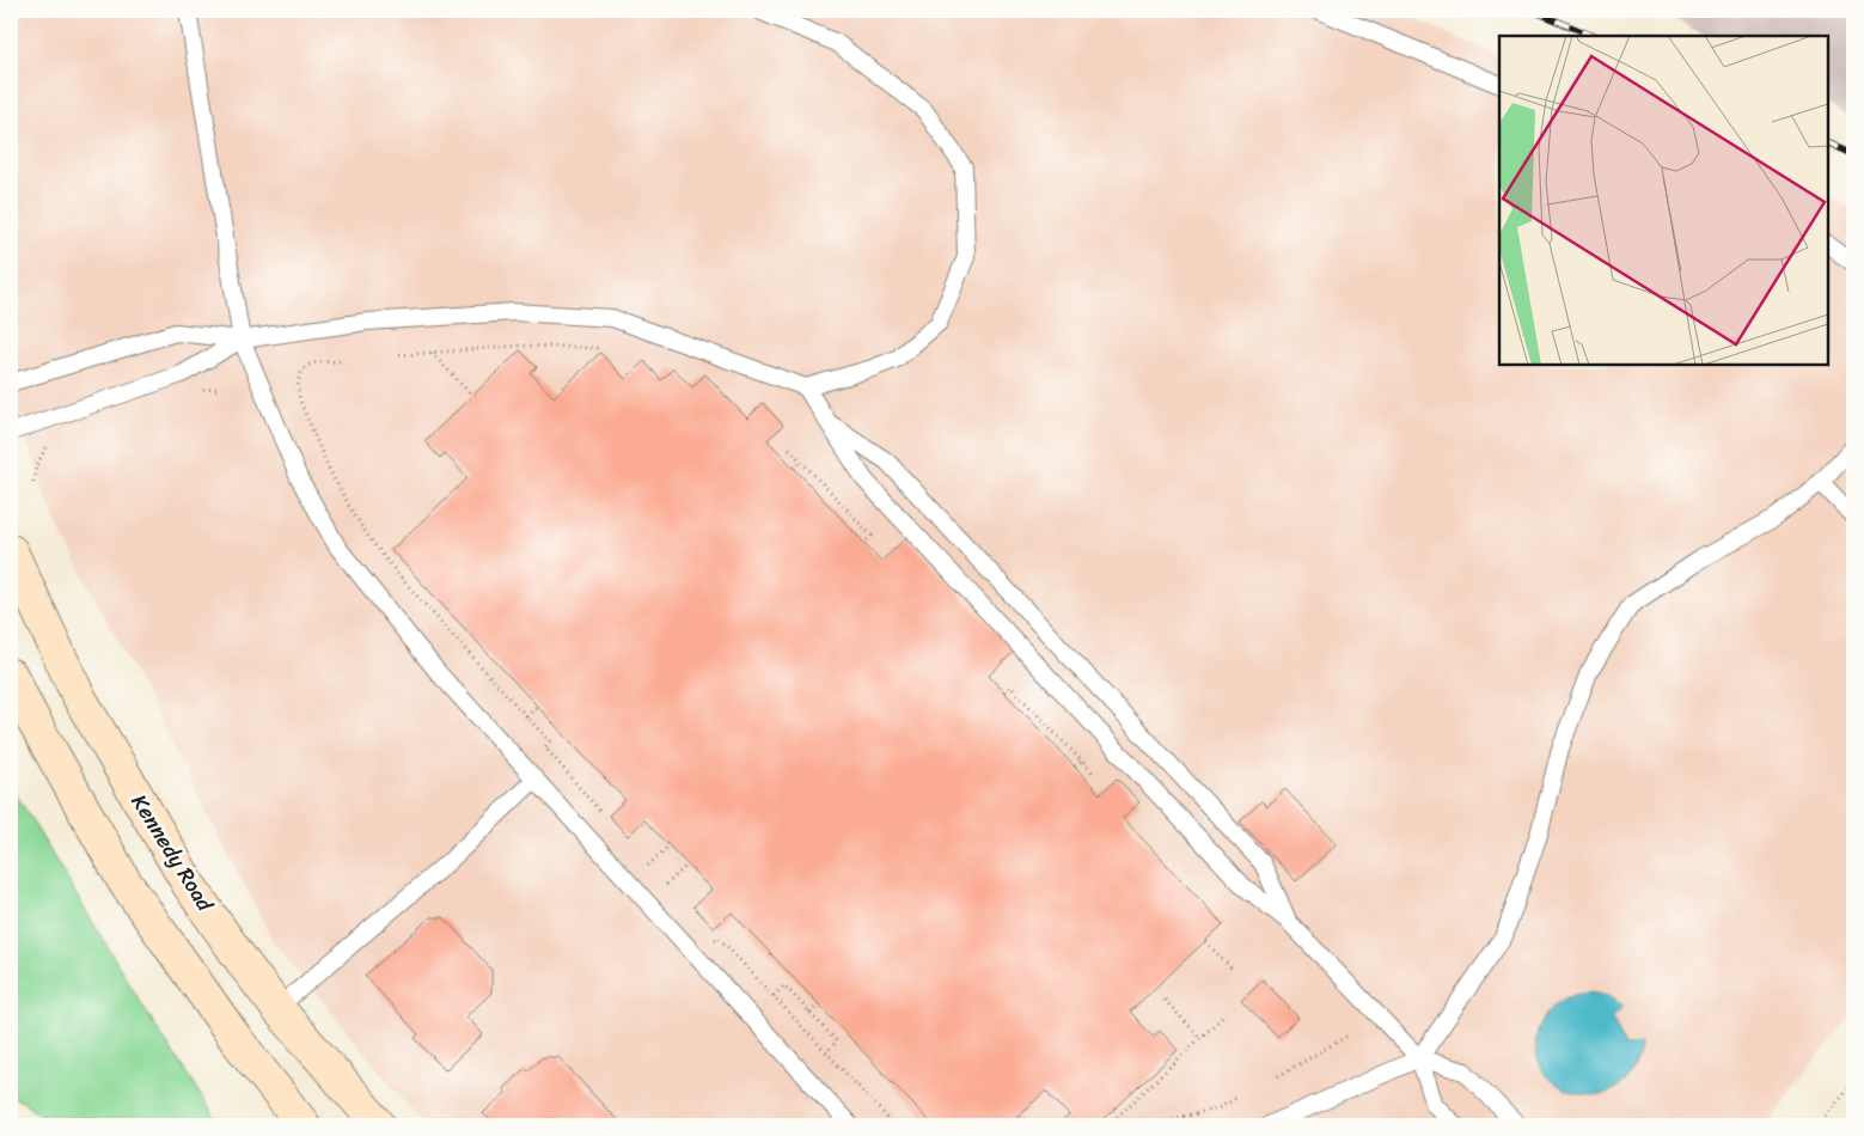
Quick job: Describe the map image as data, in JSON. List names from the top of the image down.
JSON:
{
  "streets": {
    "main road": ["Kennedy Road"]
  }
}
